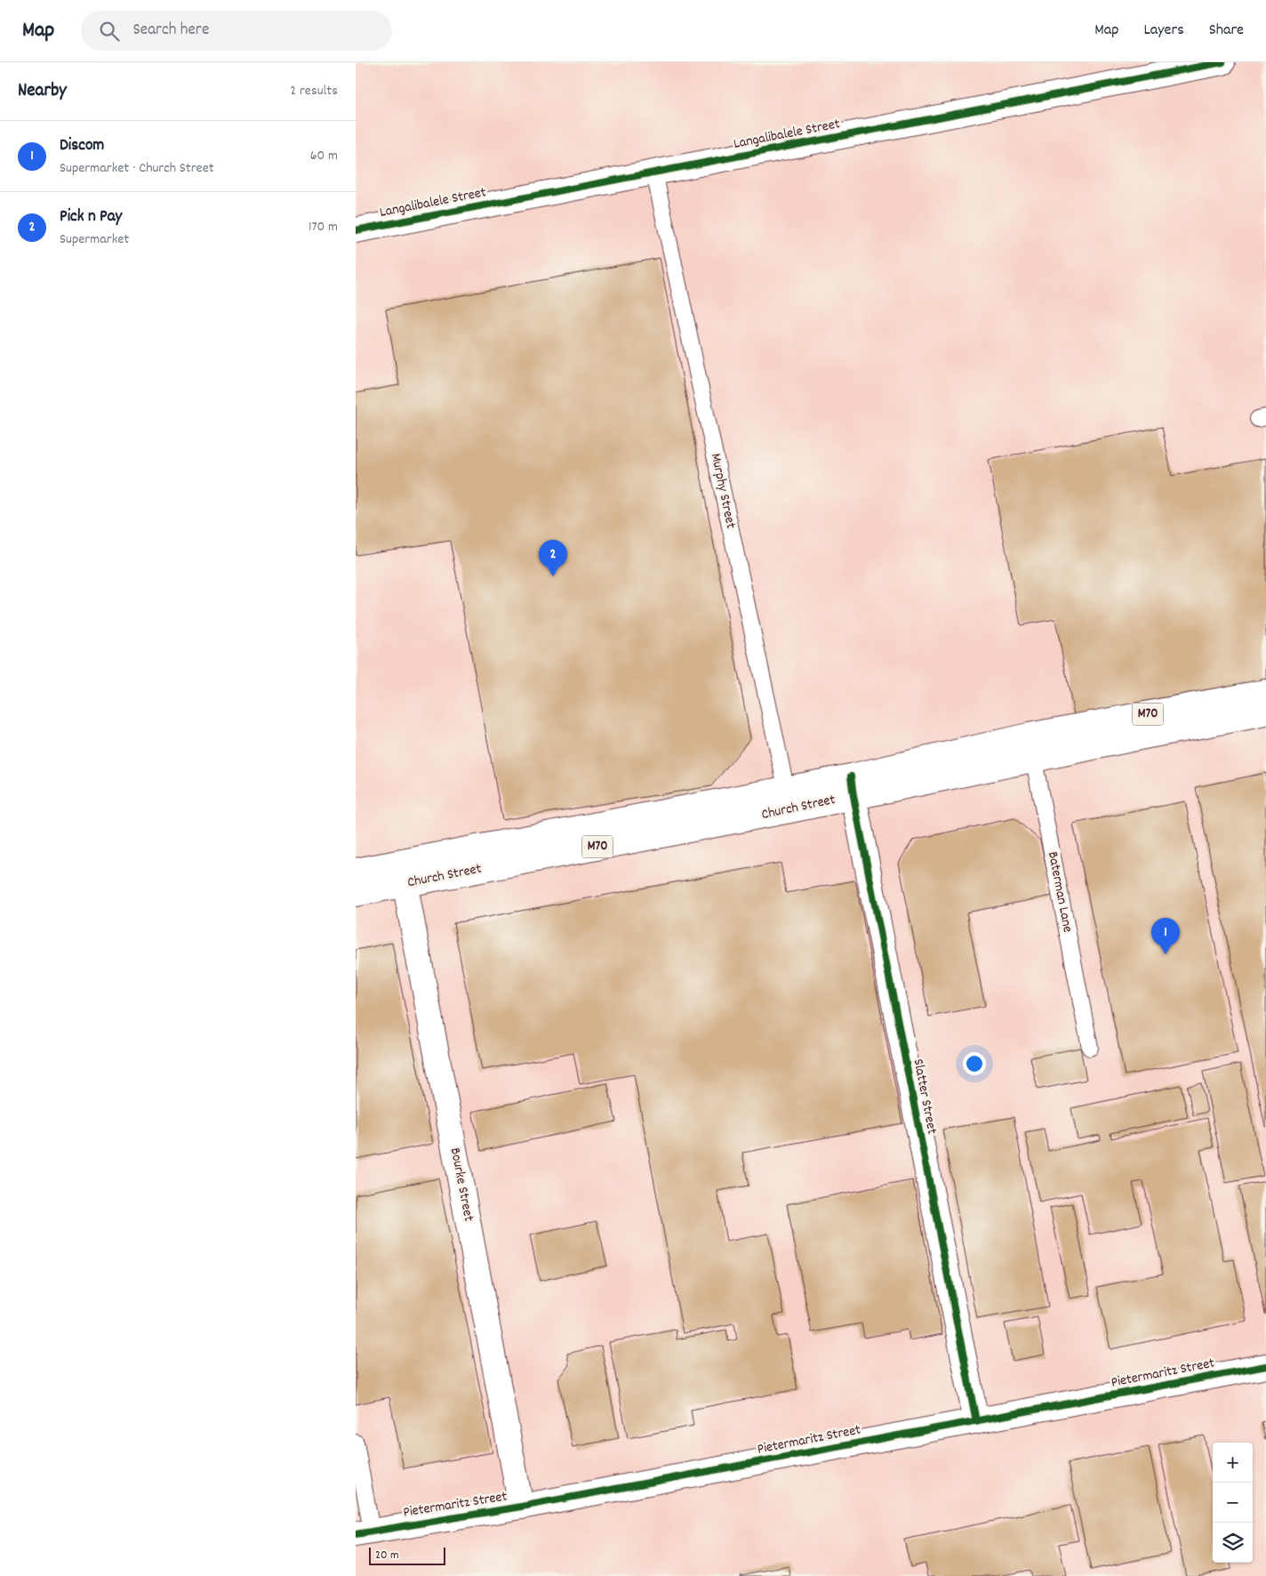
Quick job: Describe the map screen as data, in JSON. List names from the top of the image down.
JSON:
{
  "streets": {
    "street": [
      "Langalibalele Street",
      "M70",
      "Church Street",
      "Slatter Street",
      "Bourke Street",
      "Pietermaritz Street"
    ],
    "lane": ["Murphy Street", "Baterman Lane"]
  },
  "crossings": [
    ["Langalibalele Street", "Murphy Street"],
    ["Murphy Street", "Church Street"],
    ["Church Street", "Baterman Lane"],
    ["Church Street", "Slatter Street"],
    ["Church Street", "Bourke Street"],
    ["Slatter Street", "Pietermaritz Street"],
    ["Bourke Street", "Pietermaritz Street"]
  ],
  "scale_bar": "20 m",
  "page": {
    "header": "Map",
    "search": "Search here",
    "nav": ["Map", "Layers", "Share"],
    "heading": ["Nearby", "2 results"],
    "list": [
      {
        "mark": "1",
        "name": "Discom",
        "note": "Supermarket · Church Street",
        "value": "60 m"
      },
      {
        "mark": "2",
        "name": "Pick n Pay",
        "note": "Supermarket",
        "value": "170 m"
      }
    ],
    "pins": ["2", "1"],
    "map_buttons": ["+", "−"],
    "scale": "20 m"
  }
}
